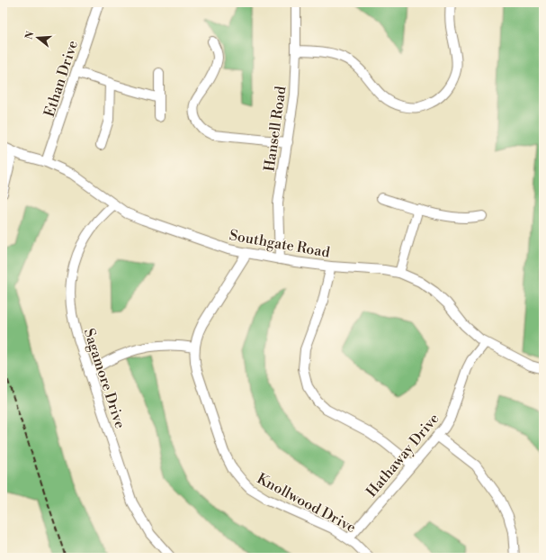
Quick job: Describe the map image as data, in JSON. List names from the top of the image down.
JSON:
{
  "streets": {
    "street": [
      "Ethan Drive",
      "Hansell Road",
      "Southgate Road",
      "Sagamore Drive",
      "Hathaway Drive",
      "Knollwood Drive"
    ]
  },
  "crossings": [
    ["Ethan Drive", "Southgate Road"],
    ["Hansell Road", "Southgate Road"],
    ["Southgate Road", "Sagamore Drive"],
    ["Southgate Road", "Hathaway Drive"],
    ["Southgate Road", "Knollwood Drive"],
    ["Hathaway Drive", "Knollwood Drive"]
  ],
  "north": "left"
}
